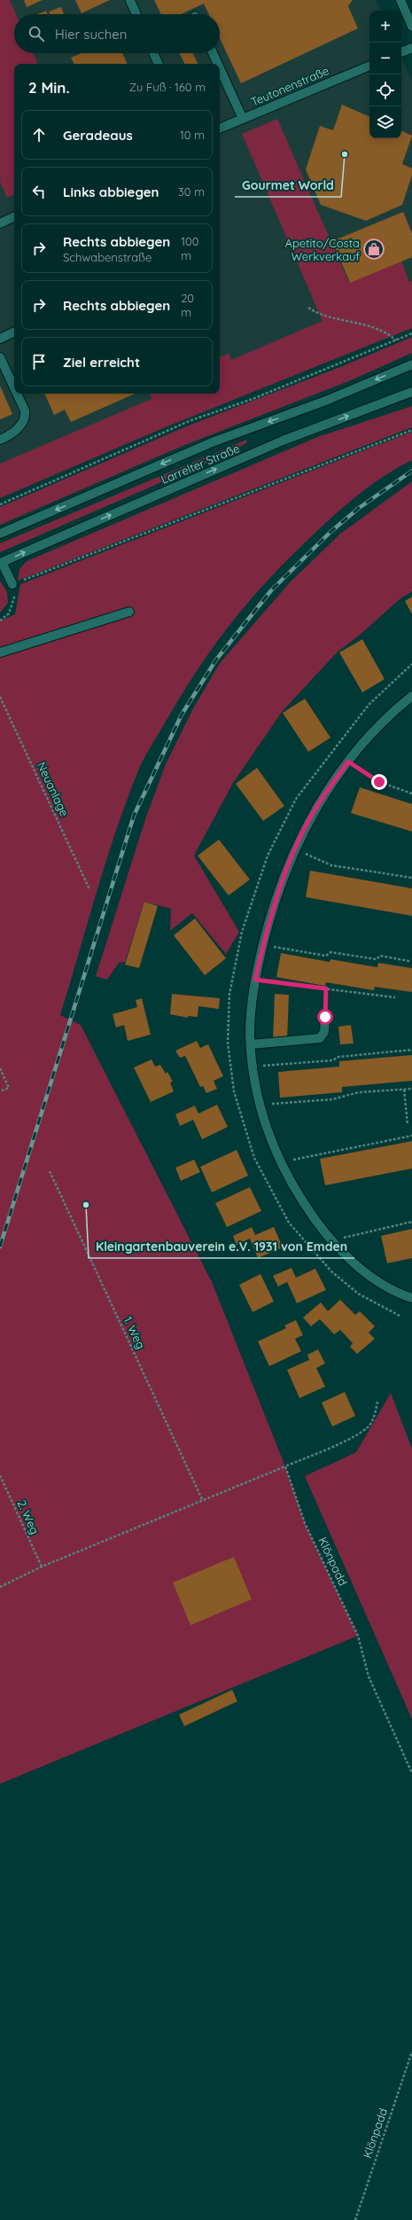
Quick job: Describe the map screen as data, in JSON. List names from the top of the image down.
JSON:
{
  "streets": {
    "street": ["Teutonenstraße", "Larrelter Straße"],
    "path": [
      "Neuanlage",
      "1. Weg",
      "2. Weg",
      "Klönpadd"
    ]
  },
  "places": {
    "other": ["Gourmet World", "Kleingartenbauverein e.V. 1931 von Emden"],
    "shop": ["Apetito/Costa Werkverkauf"]
  },
  "page": {
    "map_buttons": ["+", "−"],
    "search": "Hier suchen",
    "heading": ["2 Min.", "Zu Fuß · 160 m"],
    "list": [
      ["Geradeaus", "10 m"],
      ["Links abbiegen", "30 m"],
      ["Rechts abbiegen", "Schwabenstraße", "100 m"],
      ["Rechts abbiegen", "20 m"],
      "Ziel erreicht"
    ]
  }
}
